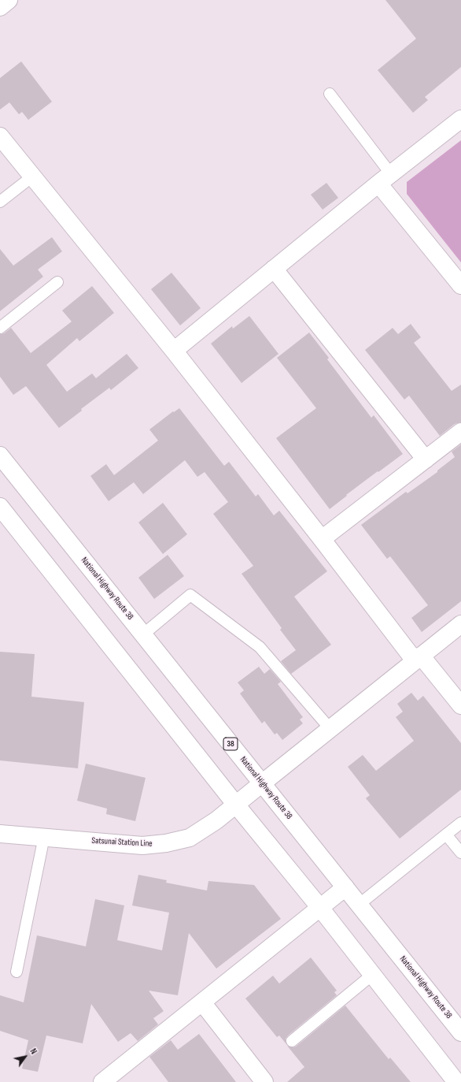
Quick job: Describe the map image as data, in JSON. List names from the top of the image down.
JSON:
{
  "streets": {
    "main road": ["National Highway Route 38", "38", "Satsunai Station Line"]
  },
  "crossings": [
    ["National Highway Route 38", "Satsunai Station Line"]
  ],
  "north": "top right"
}
